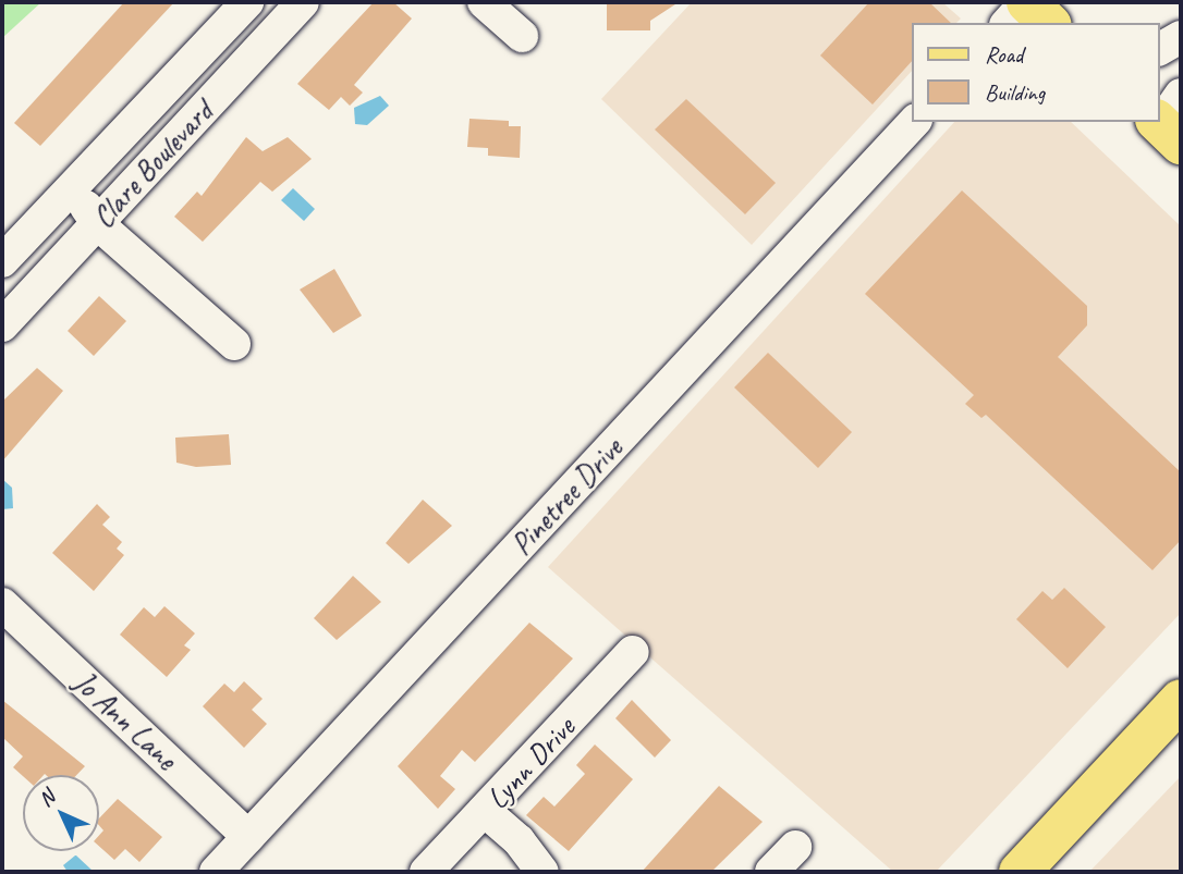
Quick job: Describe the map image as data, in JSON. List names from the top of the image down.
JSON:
{
  "streets": {
    "street": [
      "Clare Boulevard",
      "Pinetree Drive",
      "Jo Ann Lane",
      "Lynn Drive"
    ]
  },
  "crossings": [
    ["Pinetree Drive", "Jo Ann Lane"]
  ],
  "legend": ["Road", "Building"],
  "north": "top left"
}
